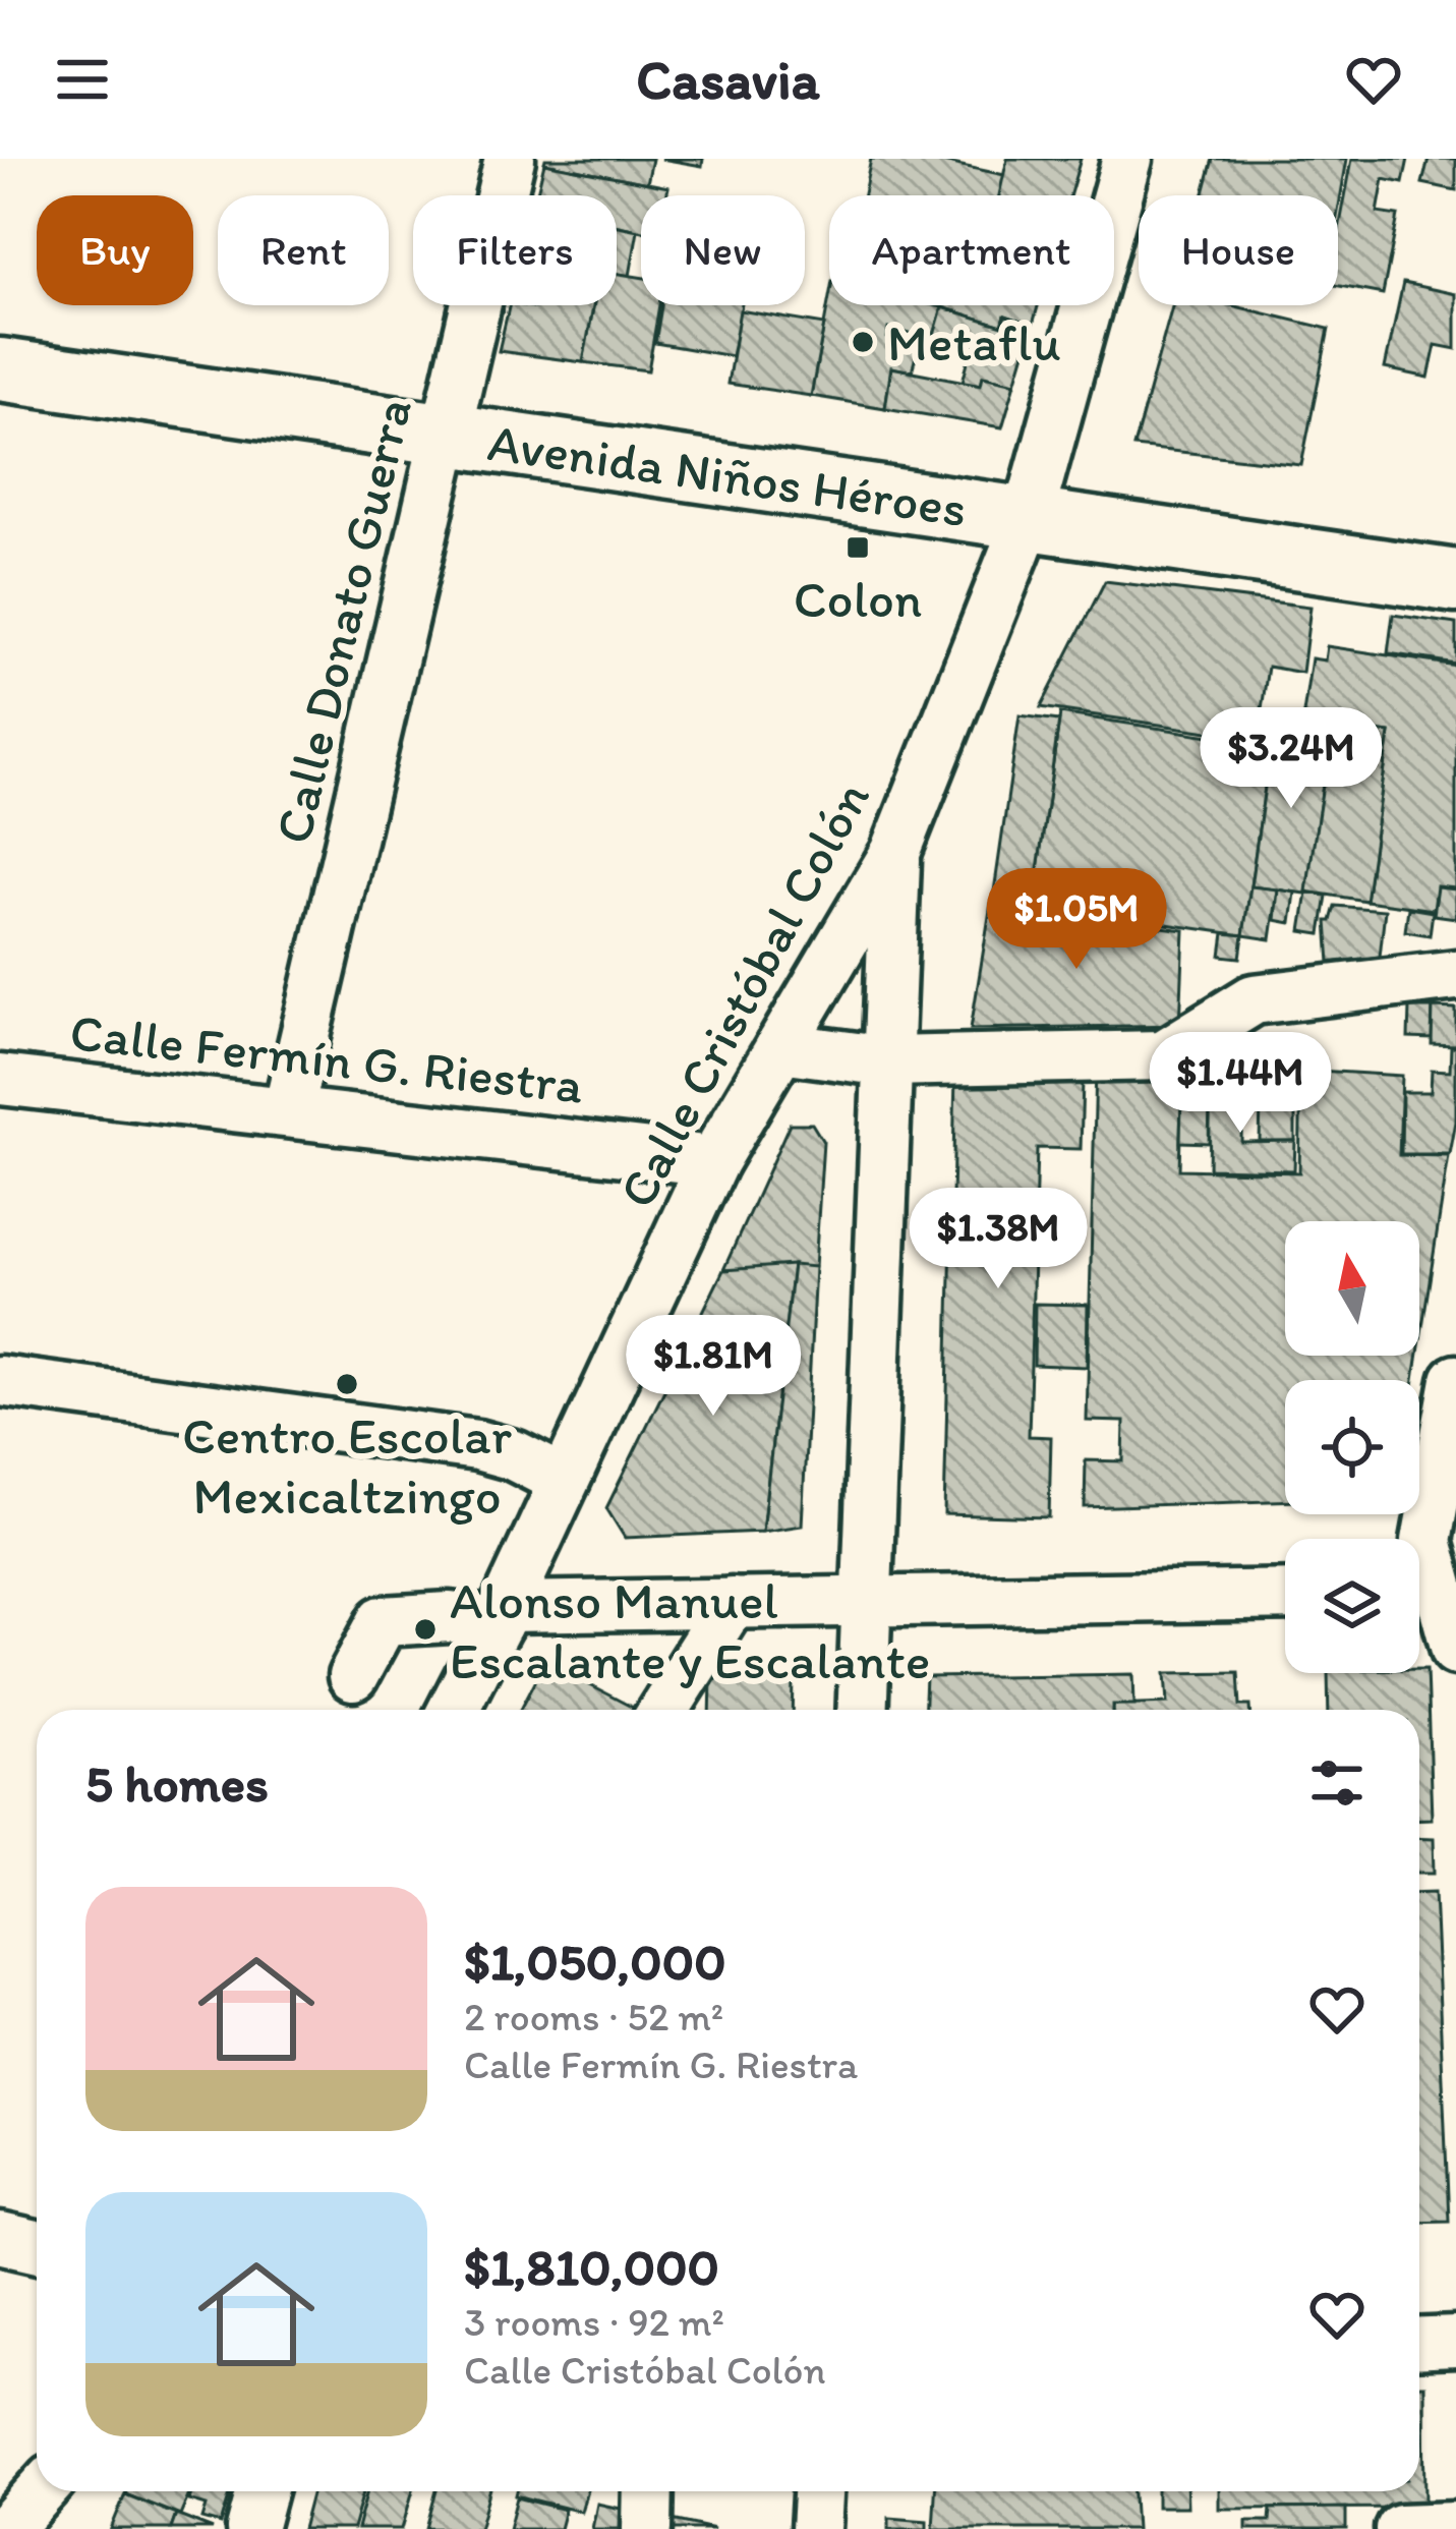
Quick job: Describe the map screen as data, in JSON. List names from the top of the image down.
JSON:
{
  "streets": {
    "main road": ["Avenida Niños Héroes"],
    "street": ["Calle Donato Guerra", "Calle Cristóbal Colón", "Calle Fermín G. Riestra"]
  },
  "crossings": [
    ["Avenida Niños Héroes", "Calle Donato Guerra"],
    ["Avenida Niños Héroes", "Calle Cristóbal Colón"],
    ["Calle Donato Guerra", "Calle Fermín G. Riestra"],
    ["Calle Cristóbal Colón", "Calle Fermín G. Riestra"]
  ],
  "places": {
    "other": ["Metaflu", "Centro Escolar Mexicaltzingo", "Alonso Manuel Escalante y Escalante"],
    "transit": ["Colon"]
  },
  "north": "top",
  "page": {
    "header": "Casavia",
    "chip": [
      "Buy",
      "Rent",
      "Filters",
      "New",
      "Apartment",
      "House"
    ],
    "price": [
      "$3.24M",
      "$1.05M",
      "$1.44M",
      "$1.38M",
      "$1.81M"
    ],
    "heading": "5 homes",
    "list": [
      {
        "name": "$1,050,000",
        "note": "2 rooms · 52 m² · Calle Fermín G. Riestra"
      },
      {
        "name": "$1,810,000",
        "note": "3 rooms · 92 m² · Calle Cristóbal Colón"
      }
    ]
  }
}
